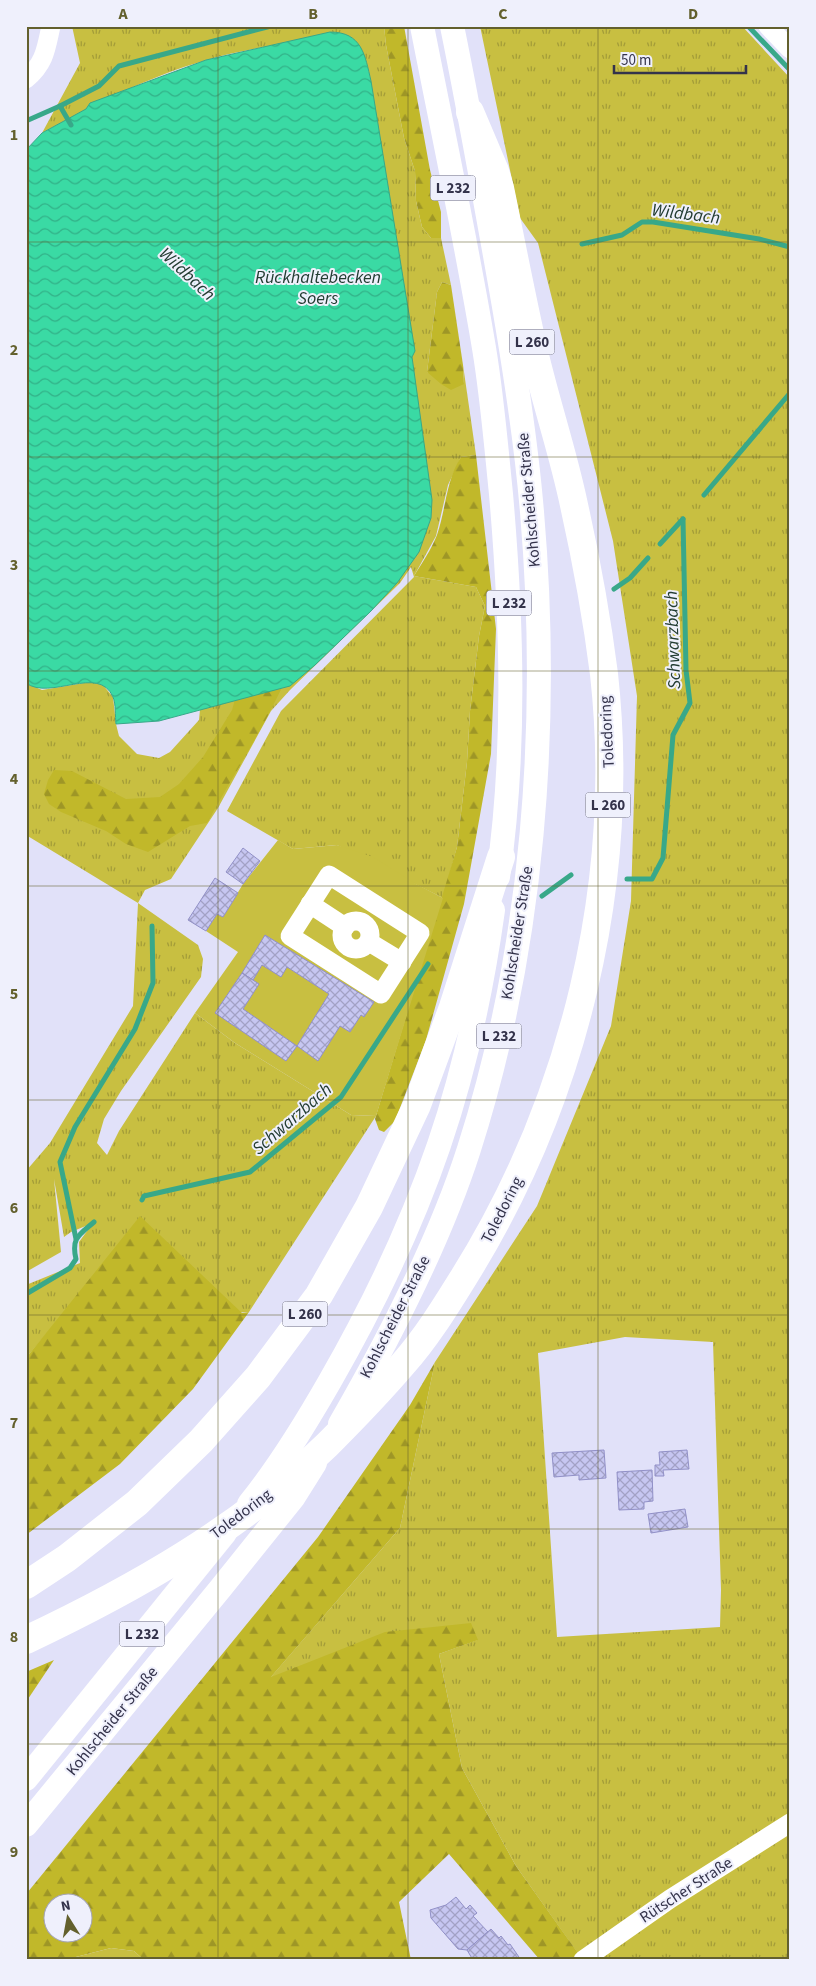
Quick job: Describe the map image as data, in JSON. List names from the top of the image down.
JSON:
{
  "streets": {
    "highway": ["L 260", "Toledoring"],
    "main road": ["L 232", "Kohlscheider Straße"],
    "street": ["Rütscher Straße"]
  },
  "crossings": [
    ["L 260", "Kohlscheider Straße"],
    ["Kohlscheider Straße", "Toledoring"]
  ],
  "water": ["Wildbach", "Rückhaltebecken Soers", "Schwarzbach"],
  "scale_bar": "50 m",
  "north": "top",
  "grid": {
    "columns": [
      "A",
      "B",
      "C",
      "D"
    ],
    "rows": [
      "1",
      "2",
      "3",
      "4",
      "5",
      "6",
      "7",
      "8",
      "9"
    ]
  }
}
